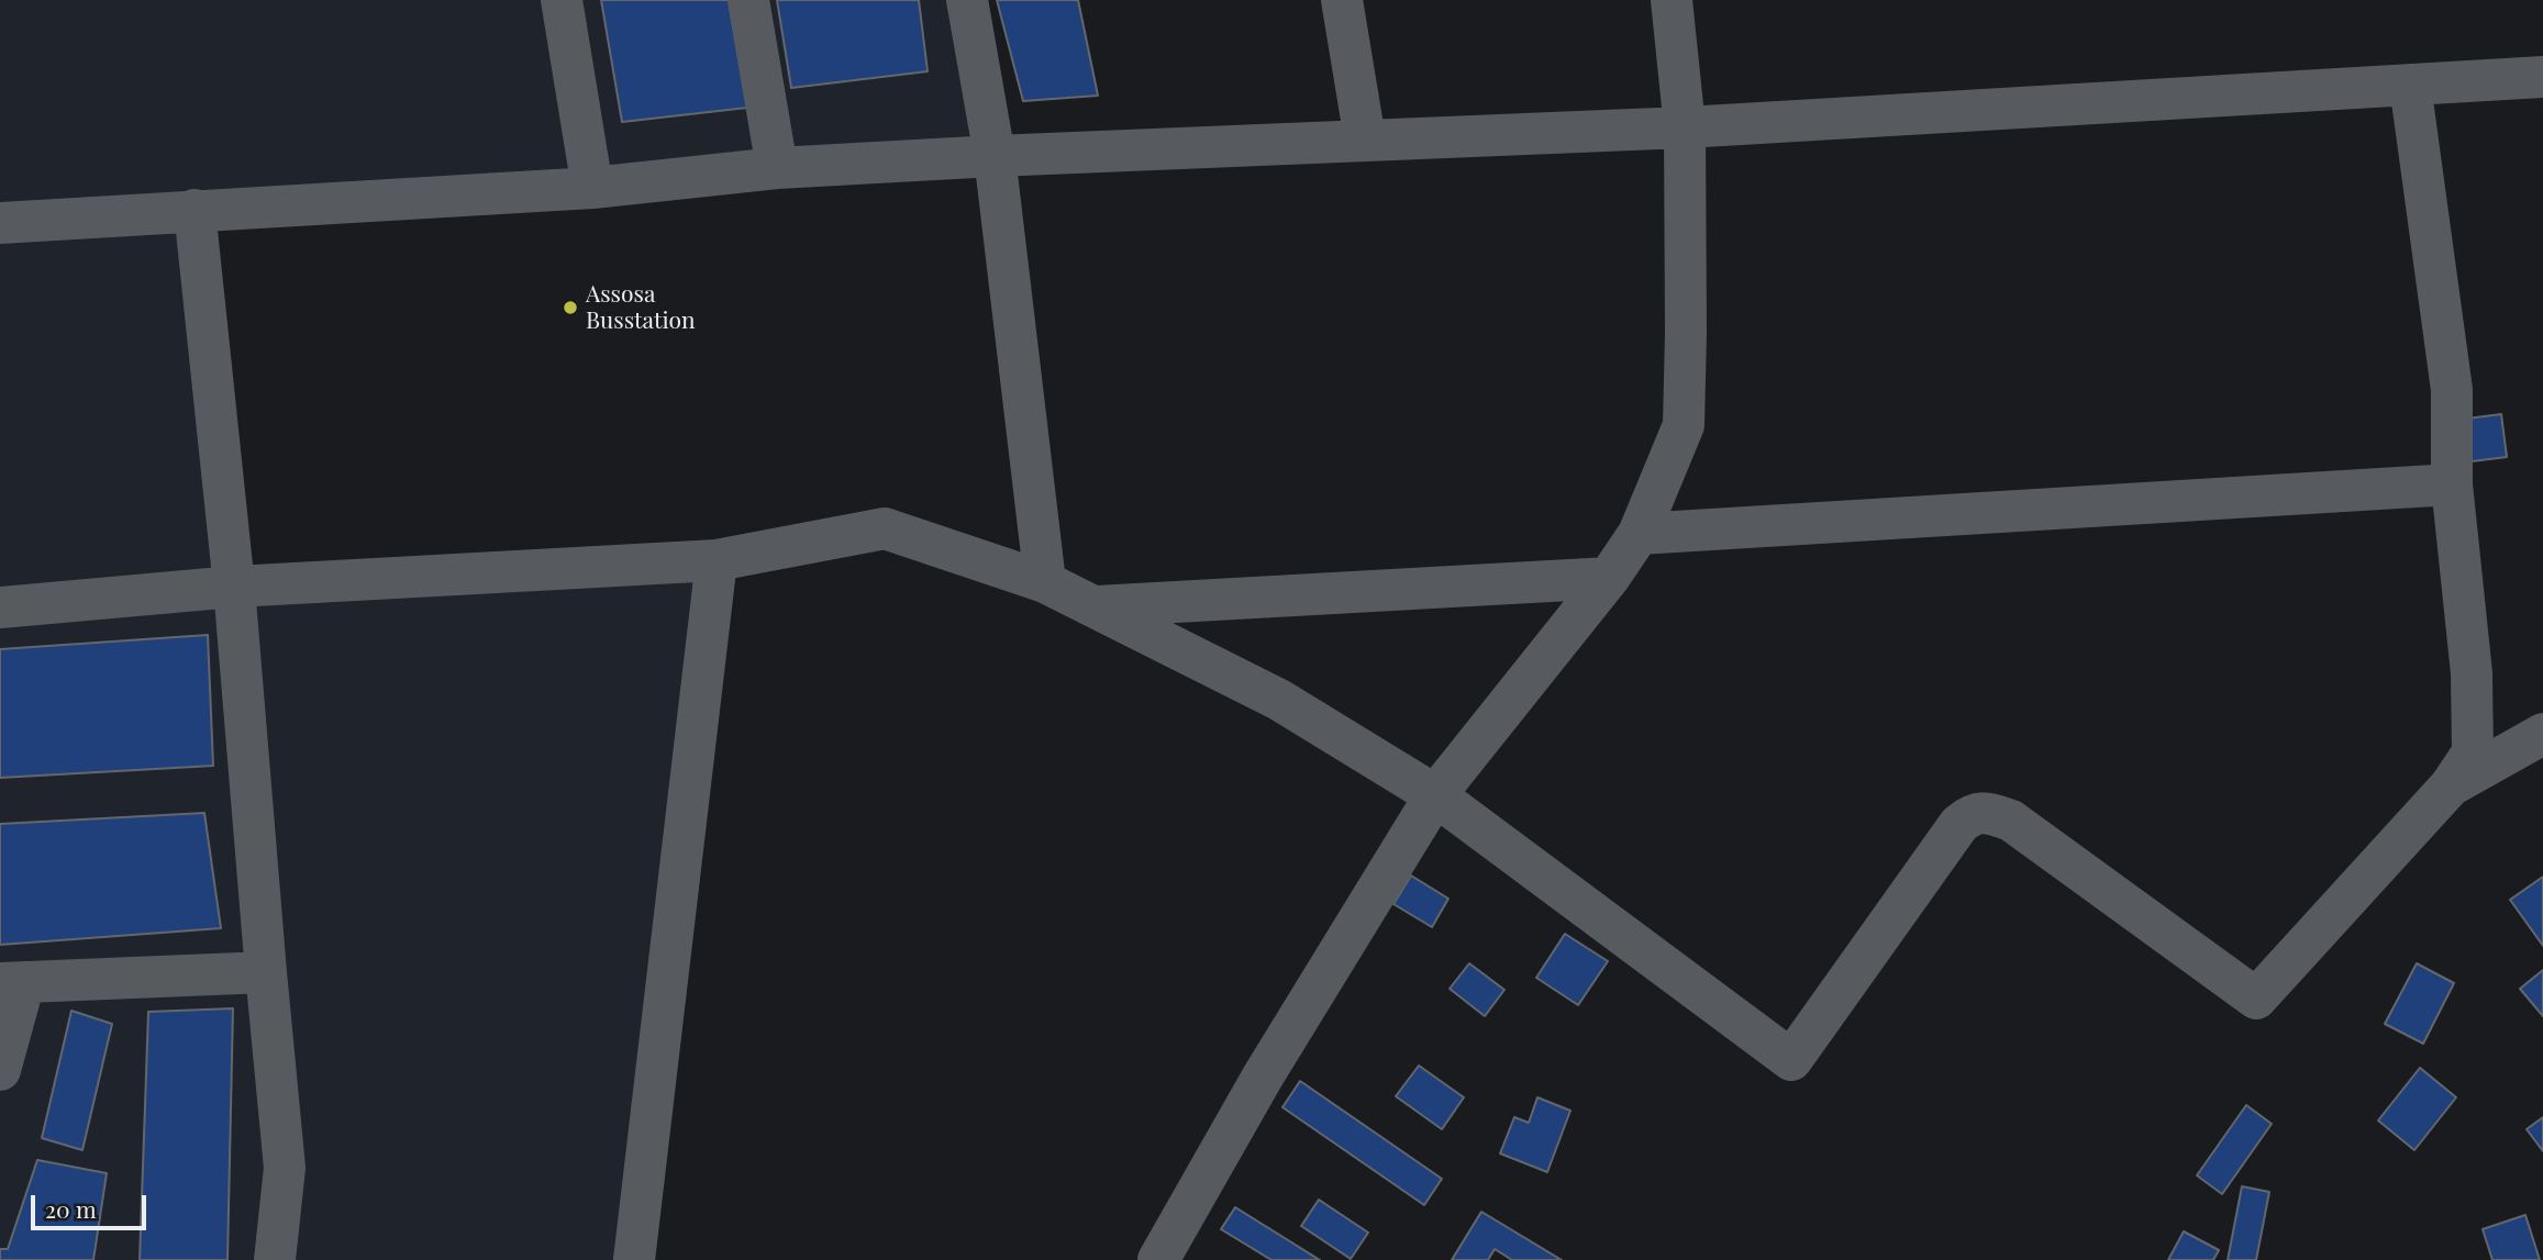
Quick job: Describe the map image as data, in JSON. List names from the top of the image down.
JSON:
{
  "places": ["Assosa Busstation"],
  "scale_bar": "20 m"
}
